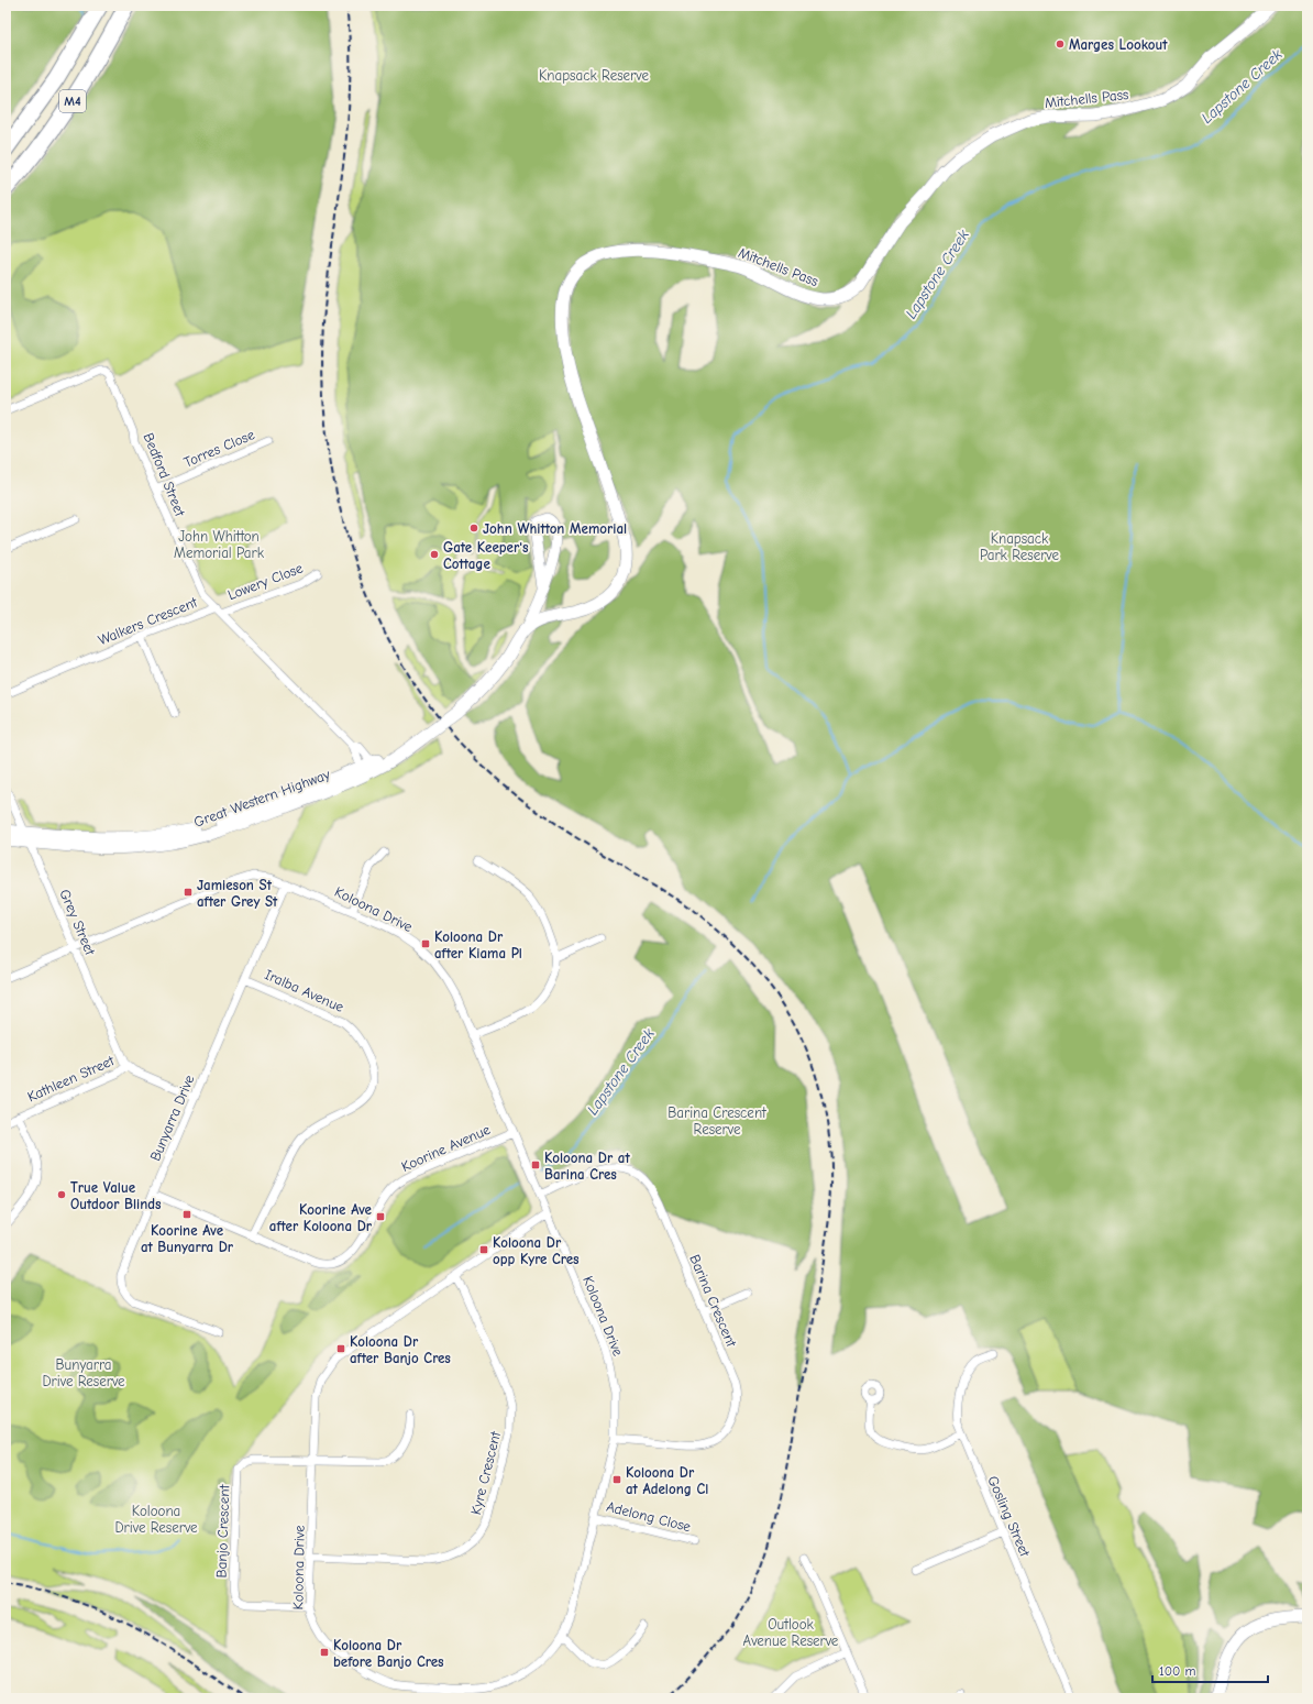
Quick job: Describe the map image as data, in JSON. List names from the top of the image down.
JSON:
{
  "streets": {
    "highway": ["M4"],
    "main road": ["Mitchells Pass", "Great Western Highway"],
    "street": [
      "Torres Close",
      "Bedford Street",
      "Lowery Close",
      "Walkers Crescent",
      "Koloona Drive",
      "Grey Street",
      "Iralba Avenue",
      "Kathleen Street",
      "Bunyarra Drive",
      "Koorine Avenue",
      "Barina Crescent",
      "Kyre Crescent",
      "Adelong Close",
      "Gosling Street",
      "Banjo Crescent"
    ]
  },
  "crossings": [
    ["Mitchells Pass", "Great Western Highway"],
    ["Torres Close", "Bedford Street"],
    ["Bedford Street", "Lowery Close"],
    ["Bedford Street", "Walkers Crescent"],
    ["Lowery Close", "Walkers Crescent"],
    ["Great Western Highway", "Grey Street"],
    ["Koloona Drive", "Grey Street"],
    ["Koloona Drive", "Bunyarra Drive"],
    ["Koloona Drive", "Koorine Avenue"],
    ["Koloona Drive", "Barina Crescent"],
    ["Koloona Drive", "Kyre Crescent"],
    ["Koloona Drive", "Adelong Close"],
    ["Koloona Drive", "Banjo Crescent"],
    ["Grey Street", "Kathleen Street"],
    ["Iralba Avenue", "Bunyarra Drive"],
    ["Iralba Avenue", "Koorine Avenue"],
    ["Kathleen Street", "Bunyarra Drive"],
    ["Bunyarra Drive", "Koorine Avenue"]
  ],
  "water": ["Lapstone Creek"],
  "parks": [
    "Knapsack Reserve",
    "John Whitton Memorial Park",
    "Knapsack Park Reserve",
    "Barina Crescent Reserve",
    "Bunyarra Drive Reserve",
    "Koloona Drive Reserve",
    "Outlook Avenue Reserve"
  ],
  "places": {
    "other": [
      "Marges Lookout",
      "John Whitton Memorial",
      "Gate Keeper's Cottage",
      "True Value Outdoor Blinds"
    ],
    "transit": [
      "Jamieson St after Grey St",
      "Koloona Dr after Kiama Pl",
      "Koloona Dr at Barina Cres",
      "Koorine Ave at Bunyarra Dr",
      "Koorine Ave after Koloona Dr",
      "Koloona Dr opp Kyre Cres",
      "Koloona Dr after Banjo Cres",
      "Koloona Dr at Adelong Cl",
      "Koloona Dr before Banjo Cres"
    ]
  },
  "scale_bar": "100 m"
}
